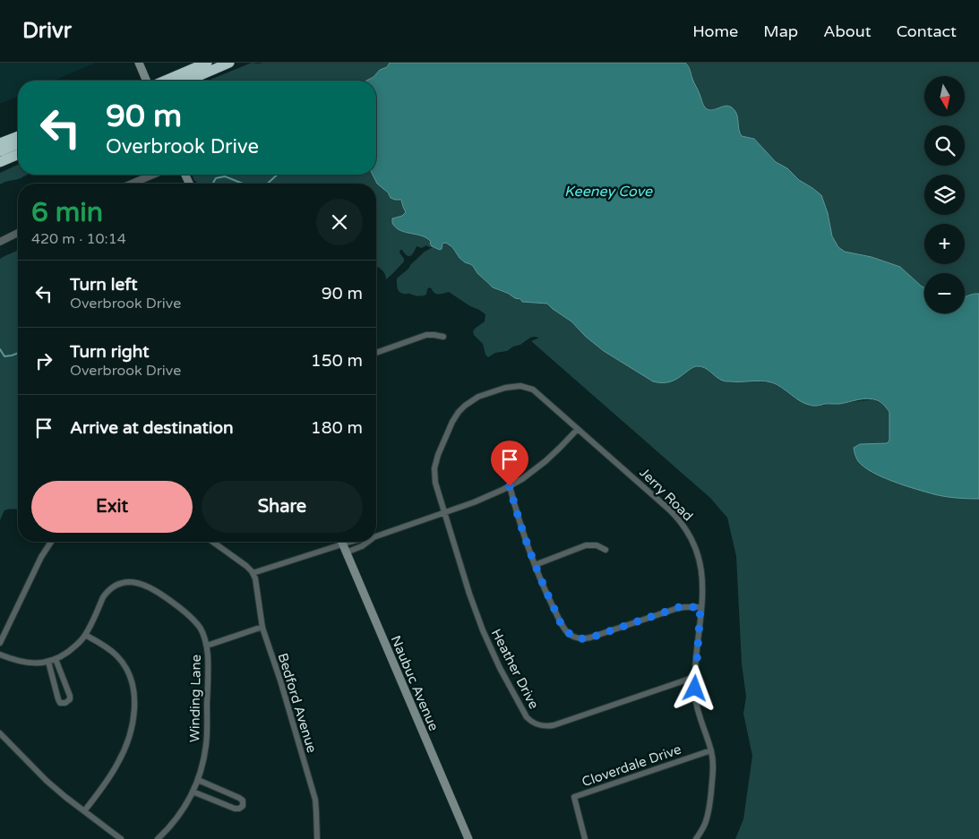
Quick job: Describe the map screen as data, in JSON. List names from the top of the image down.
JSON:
{
  "streets": {
    "main road": ["Naubuc Avenue"],
    "street": [
      "Jerry Road",
      "Heather Drive",
      "Winding Lane",
      "Bedford Avenue",
      "Cloverdale Drive"
    ]
  },
  "crossings": [
    ["Jerry Road", "Heather Drive"],
    ["Jerry Road", "Cloverdale Drive"]
  ],
  "water": ["Keeney Cove"],
  "north": "bottom",
  "page": {
    "header": "Drivr",
    "nav": [
      "Home",
      "Map",
      "About",
      "Contact"
    ],
    "map_buttons": ["+", "−"],
    "turn": ["90 m", "Overbrook Drive"],
    "heading": ["6 min", "420 m · 10:14"],
    "list": [
      {
        "name": "Turn left",
        "note": "Overbrook Drive",
        "value": "90 m"
      },
      {
        "name": "Turn right",
        "note": "Overbrook Drive",
        "value": "150 m"
      },
      {
        "name": "Arrive at destination",
        "value": "180 m"
      }
    ],
    "buttons": ["Exit", "Share"]
  }
}
